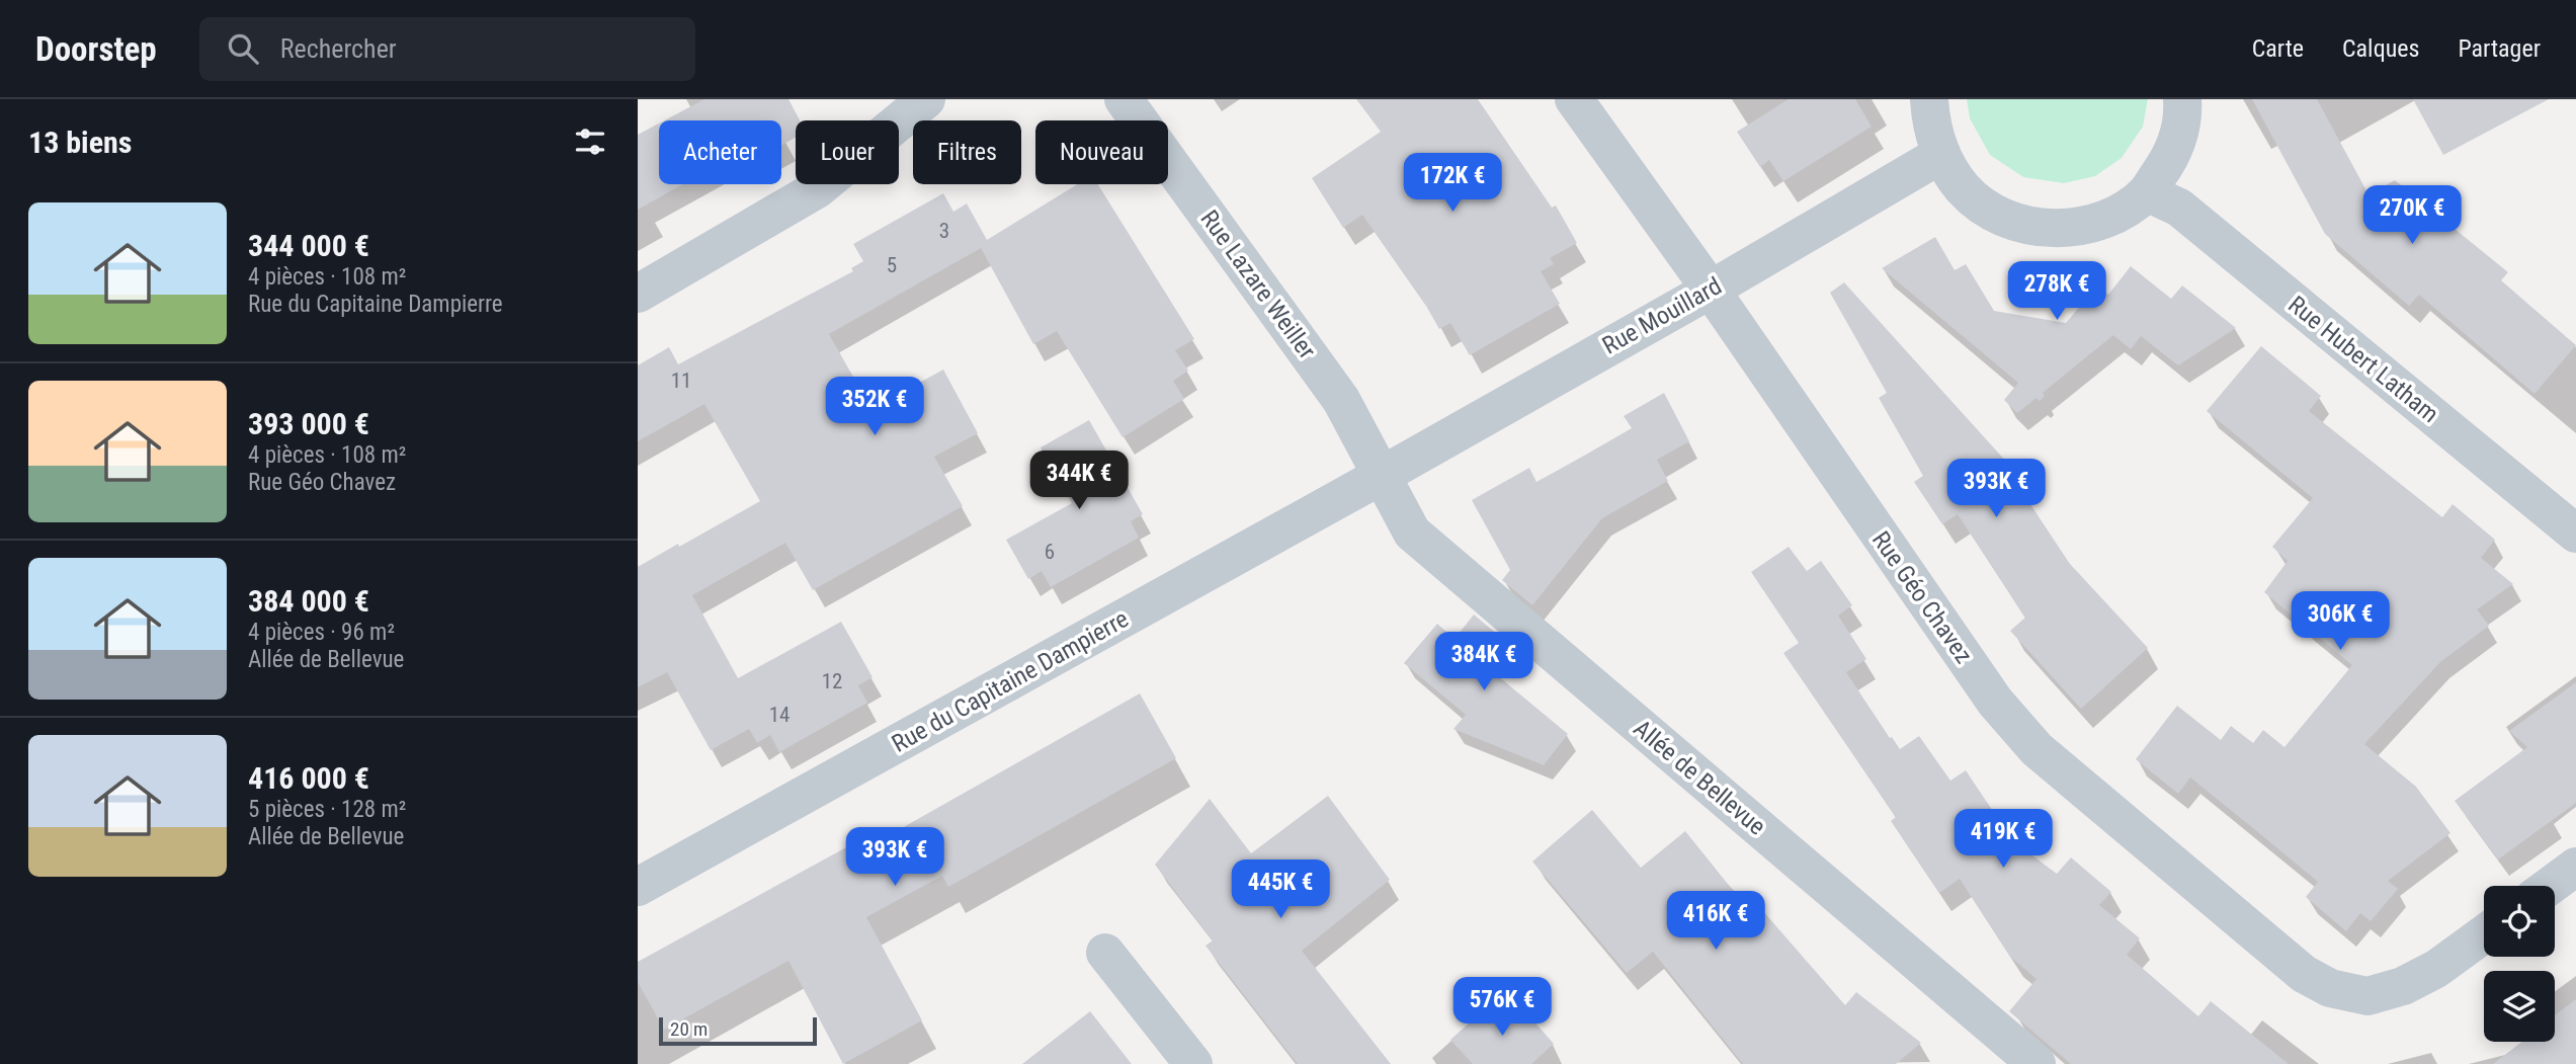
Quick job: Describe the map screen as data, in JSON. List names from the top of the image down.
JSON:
{
  "streets": {
    "street": [
      "Rue Lazare Weiller",
      "Rue Mouillard",
      "Rue Hubert Latham",
      "Rue Géo Chavez",
      "Rue du Capitaine Dampierre",
      "Allée de Bellevue"
    ]
  },
  "crossings": [
    ["Rue Lazare Weiller", "Rue Mouillard"],
    ["Rue Lazare Weiller", "Rue du Capitaine Dampierre"],
    ["Rue Lazare Weiller", "Allée de Bellevue"],
    ["Rue Mouillard", "Rue Géo Chavez"],
    ["Rue Mouillard", "Rue du Capitaine Dampierre"],
    ["Rue Mouillard", "Allée de Bellevue"],
    ["Rue du Capitaine Dampierre", "Allée de Bellevue"]
  ],
  "house_numbers": [
    "3",
    "5",
    "11",
    "6",
    "12",
    "14"
  ],
  "scale_bar": "20 m",
  "page": {
    "header": "Doorstep",
    "search": "Rechercher",
    "nav": ["Carte", "Calques", "Partager"],
    "heading": "13 biens",
    "chip": [
      "Acheter",
      "Louer",
      "Filtres",
      "Nouveau"
    ],
    "price": [
      "172K €",
      "270K €",
      "278K €",
      "352K €",
      "344K €",
      "393K €",
      "306K €",
      "384K €",
      "419K €",
      "393K €",
      "445K €",
      "416K €",
      "576K €"
    ],
    "list": [
      {
        "name": "344 000 €",
        "note": "4 pièces · 108 m² · Rue du Capitaine Dampierre"
      },
      {
        "name": "393 000 €",
        "note": "4 pièces · 108 m² · Rue Géo Chavez"
      },
      {
        "name": "384 000 €",
        "note": "4 pièces · 96 m² · Allée de Bellevue"
      },
      {
        "name": "416 000 €",
        "note": "5 pièces · 128 m² · Allée de Bellevue"
      }
    ],
    "scale": "20 m"
  }
}
